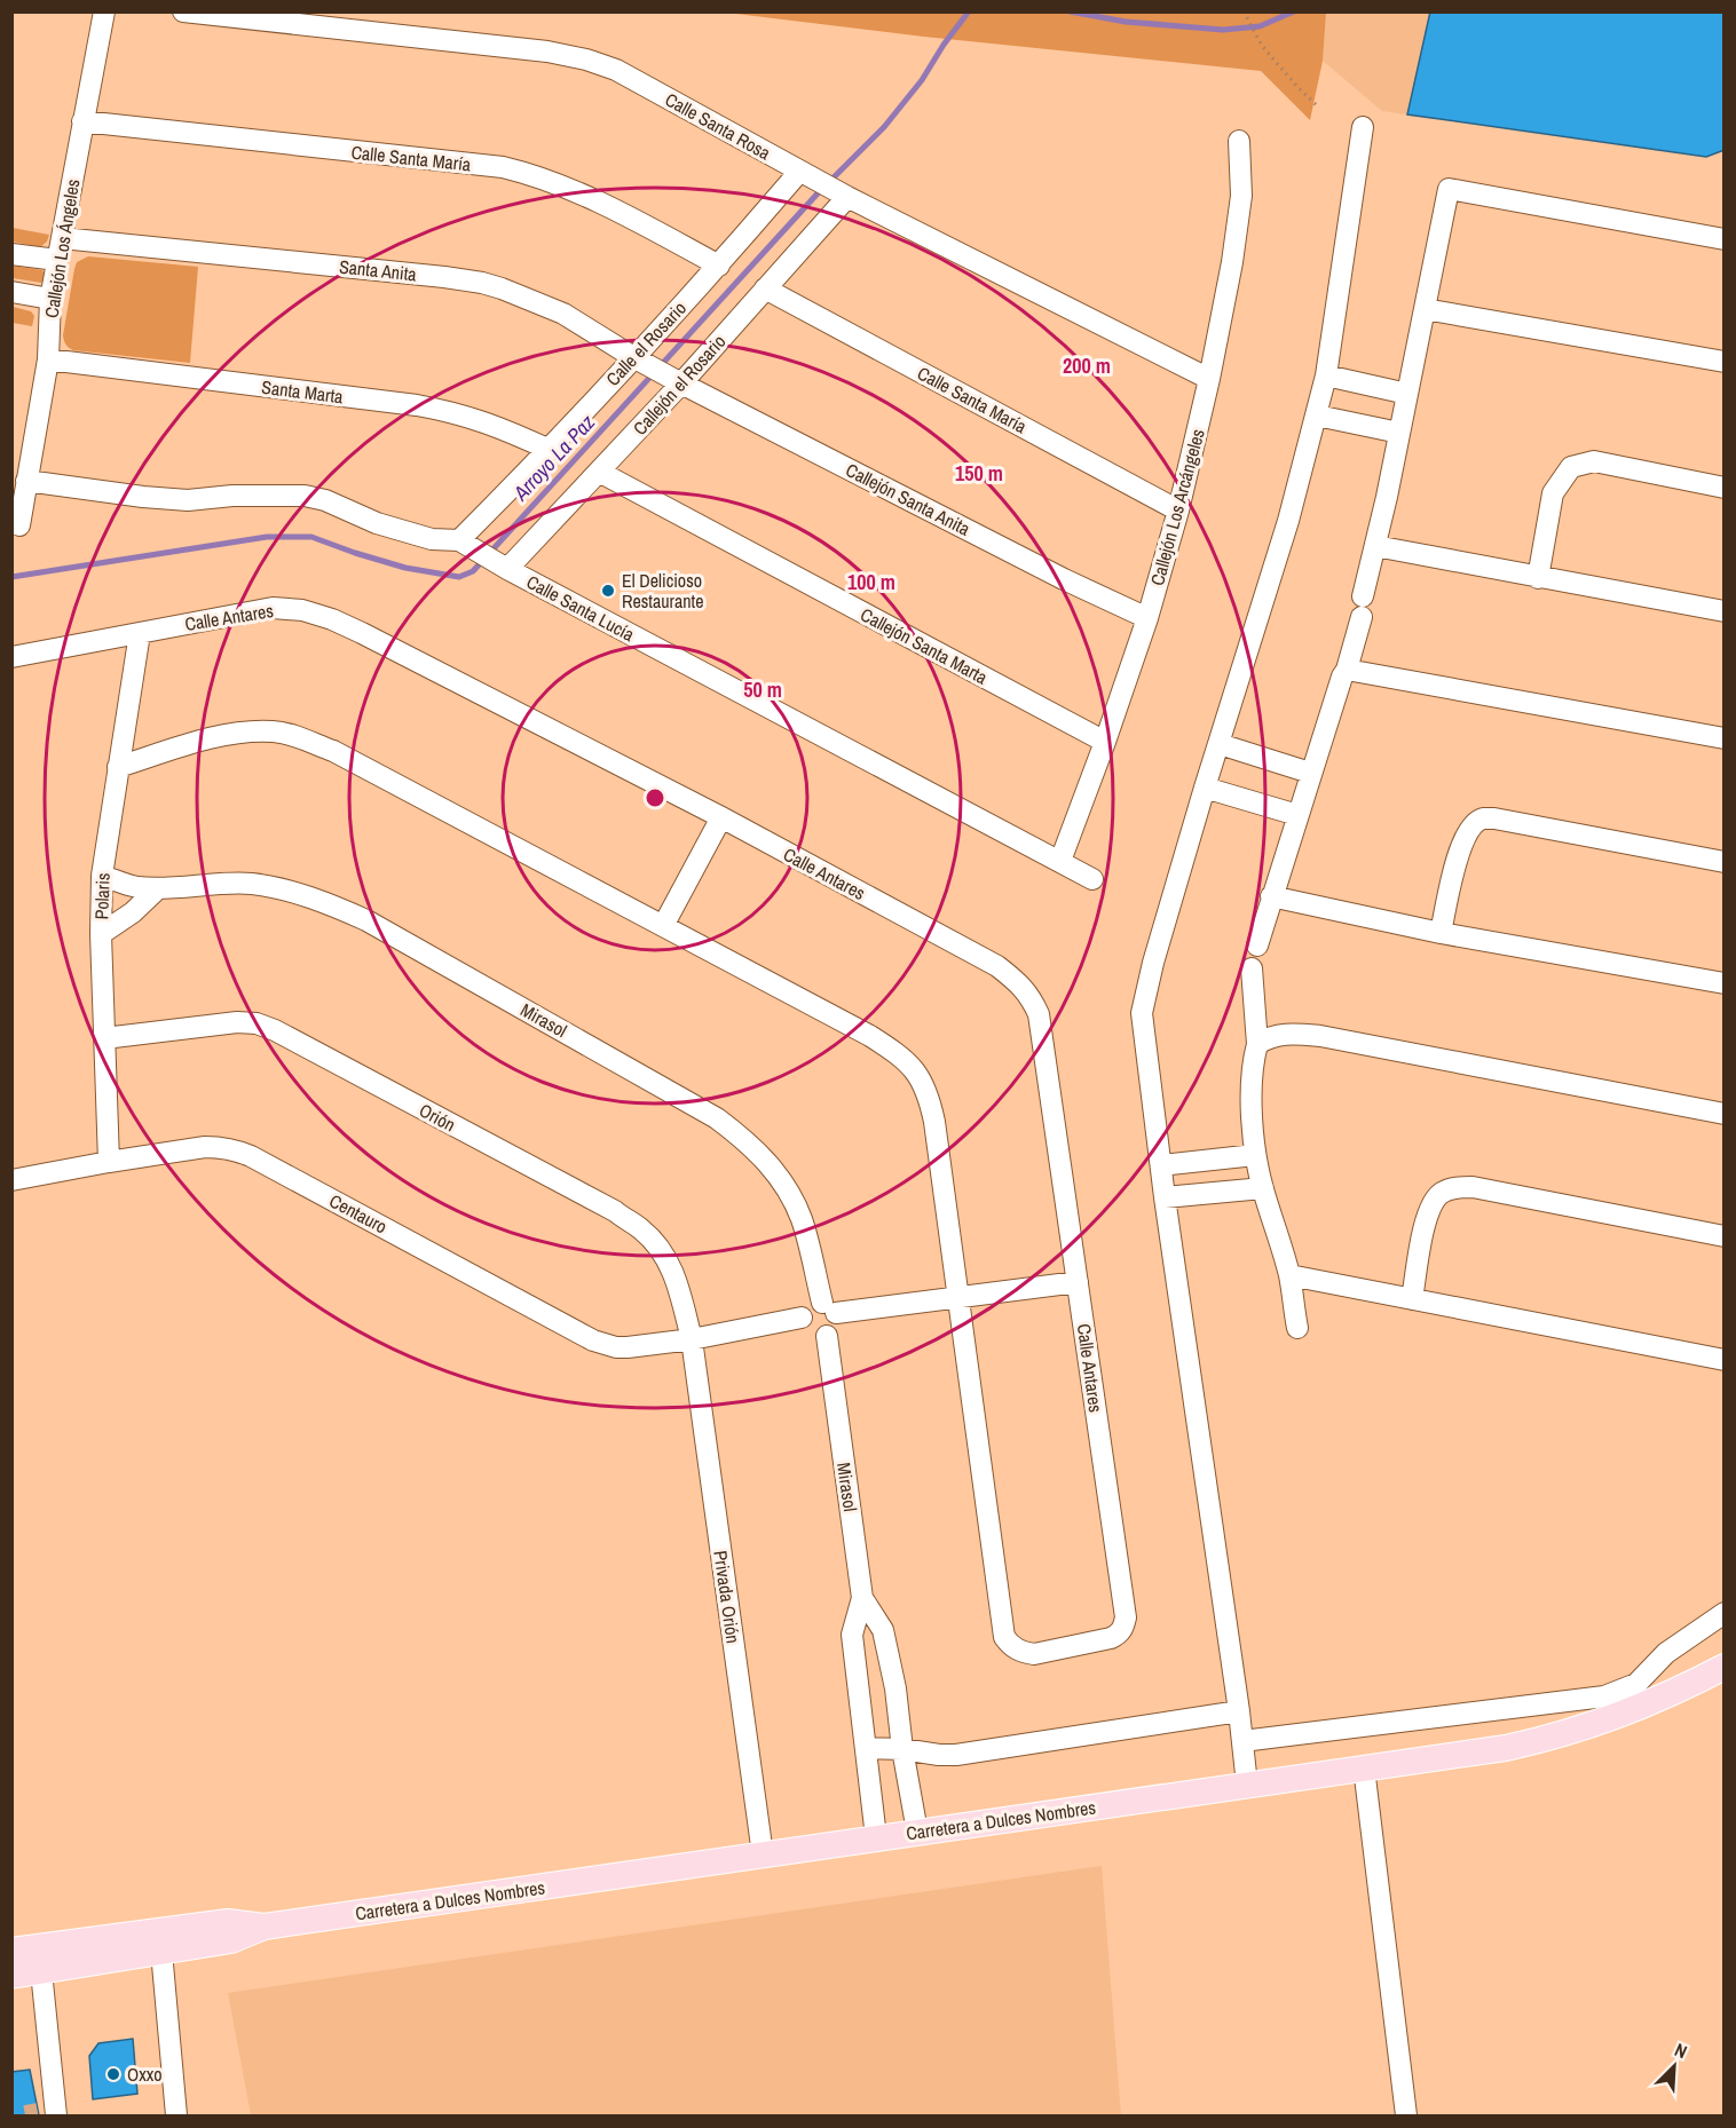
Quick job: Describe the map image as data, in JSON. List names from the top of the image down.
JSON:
{
  "streets": {
    "main road": ["Carretera a Dulces Nombres"],
    "street": [
      "Calle Santa Rosa",
      "Calle Santa María",
      "Callejón Los Ángeles",
      "Santa Anita",
      "Calle el Rosario",
      "Callejón el Rosario",
      "Santa Marta",
      "Callejón Santa Anita",
      "Callejón Los Arcángeles",
      "Calle Santa Lucía",
      "Calle Antares",
      "Callejón Santa Marta",
      "Polaris",
      "Mirasol",
      "Orión",
      "Centauro",
      "Privada Orión"
    ]
  },
  "crossings": [
    ["Calle Santa Rosa", "Calle el Rosario"],
    ["Calle Santa Rosa", "Callejón el Rosario"],
    ["Calle Santa Rosa", "Callejón Los Arcángeles"],
    ["Calle Santa María", "Callejón Los Ángeles"],
    ["Calle Santa María", "Calle el Rosario"],
    ["Calle Santa María", "Callejón el Rosario"],
    ["Calle Santa María", "Callejón Los Arcángeles"],
    ["Callejón Los Ángeles", "Santa Anita"],
    ["Callejón Los Ángeles", "Santa Marta"],
    ["Callejón Los Ángeles", "Calle Santa Lucía"],
    ["Santa Anita", "Calle el Rosario"],
    ["Santa Anita", "Callejón el Rosario"],
    ["Santa Anita", "Callejón Santa Anita"],
    ["Calle el Rosario", "Santa Marta"],
    ["Calle el Rosario", "Calle Santa Lucía"],
    ["Callejón el Rosario", "Callejón Santa Anita"],
    ["Callejón el Rosario", "Calle Santa Lucía"],
    ["Callejón el Rosario", "Callejón Santa Marta"],
    ["Callejón Santa Anita", "Callejón Los Arcángeles"],
    ["Callejón Los Arcángeles", "Calle Santa Lucía"],
    ["Callejón Los Arcángeles", "Callejón Santa Marta"],
    ["Calle Antares", "Polaris"],
    ["Polaris", "Mirasol"],
    ["Polaris", "Orión"],
    ["Polaris", "Centauro"],
    ["Mirasol", "Centauro"],
    ["Mirasol", "Carretera a Dulces Nombres"],
    ["Orión", "Centauro"],
    ["Orión", "Privada Orión"],
    ["Centauro", "Privada Orión"],
    ["Privada Orión", "Carretera a Dulces Nombres"]
  ],
  "water": ["Arroyo La Paz"],
  "places": ["El Delicioso Restaurante", "Oxxo"],
  "north": "top right",
  "rings": [
    "200 m",
    "150 m",
    "100 m",
    "50 m"
  ]
}
